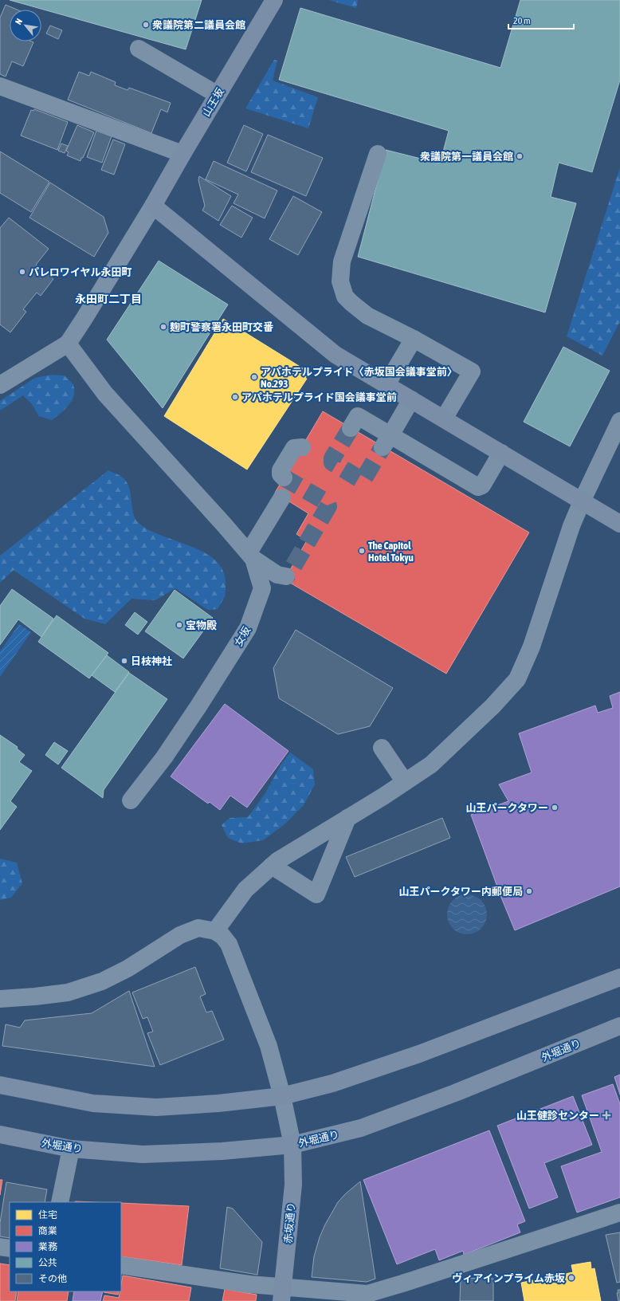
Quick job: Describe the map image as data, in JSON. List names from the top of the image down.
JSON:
{
  "streets": {
    "main road": ["山王坂", "外堀通り", "赤坂通り"],
    "street": ["女坂"]
  },
  "crossings": [
    ["外堀通り", "赤坂通り"]
  ],
  "districts": ["永田町二丁目"],
  "places": {
    "other": [
      "衆議院第二議員会館",
      "衆議院第一議員会館",
      "パレロワイヤル永田町",
      "麹町警察署永田町交番",
      "アパホテルプライド〈赤坂国会議事堂前〉 No.293",
      "アパホテルプライド国会議事堂前",
      "The Capitol Hotel Tokyu",
      "宝物殿",
      "日枝神社",
      "山王パークタワー",
      "山王パークタワー内郵便局",
      "ヴィアインプライム赤坂"
    ],
    "health": ["山王健診センター"]
  },
  "legend": [
    "住宅",
    "商業",
    "業務",
    "公共",
    "その他"
  ],
  "scale_bar": "20 m",
  "north": "top left"
}
